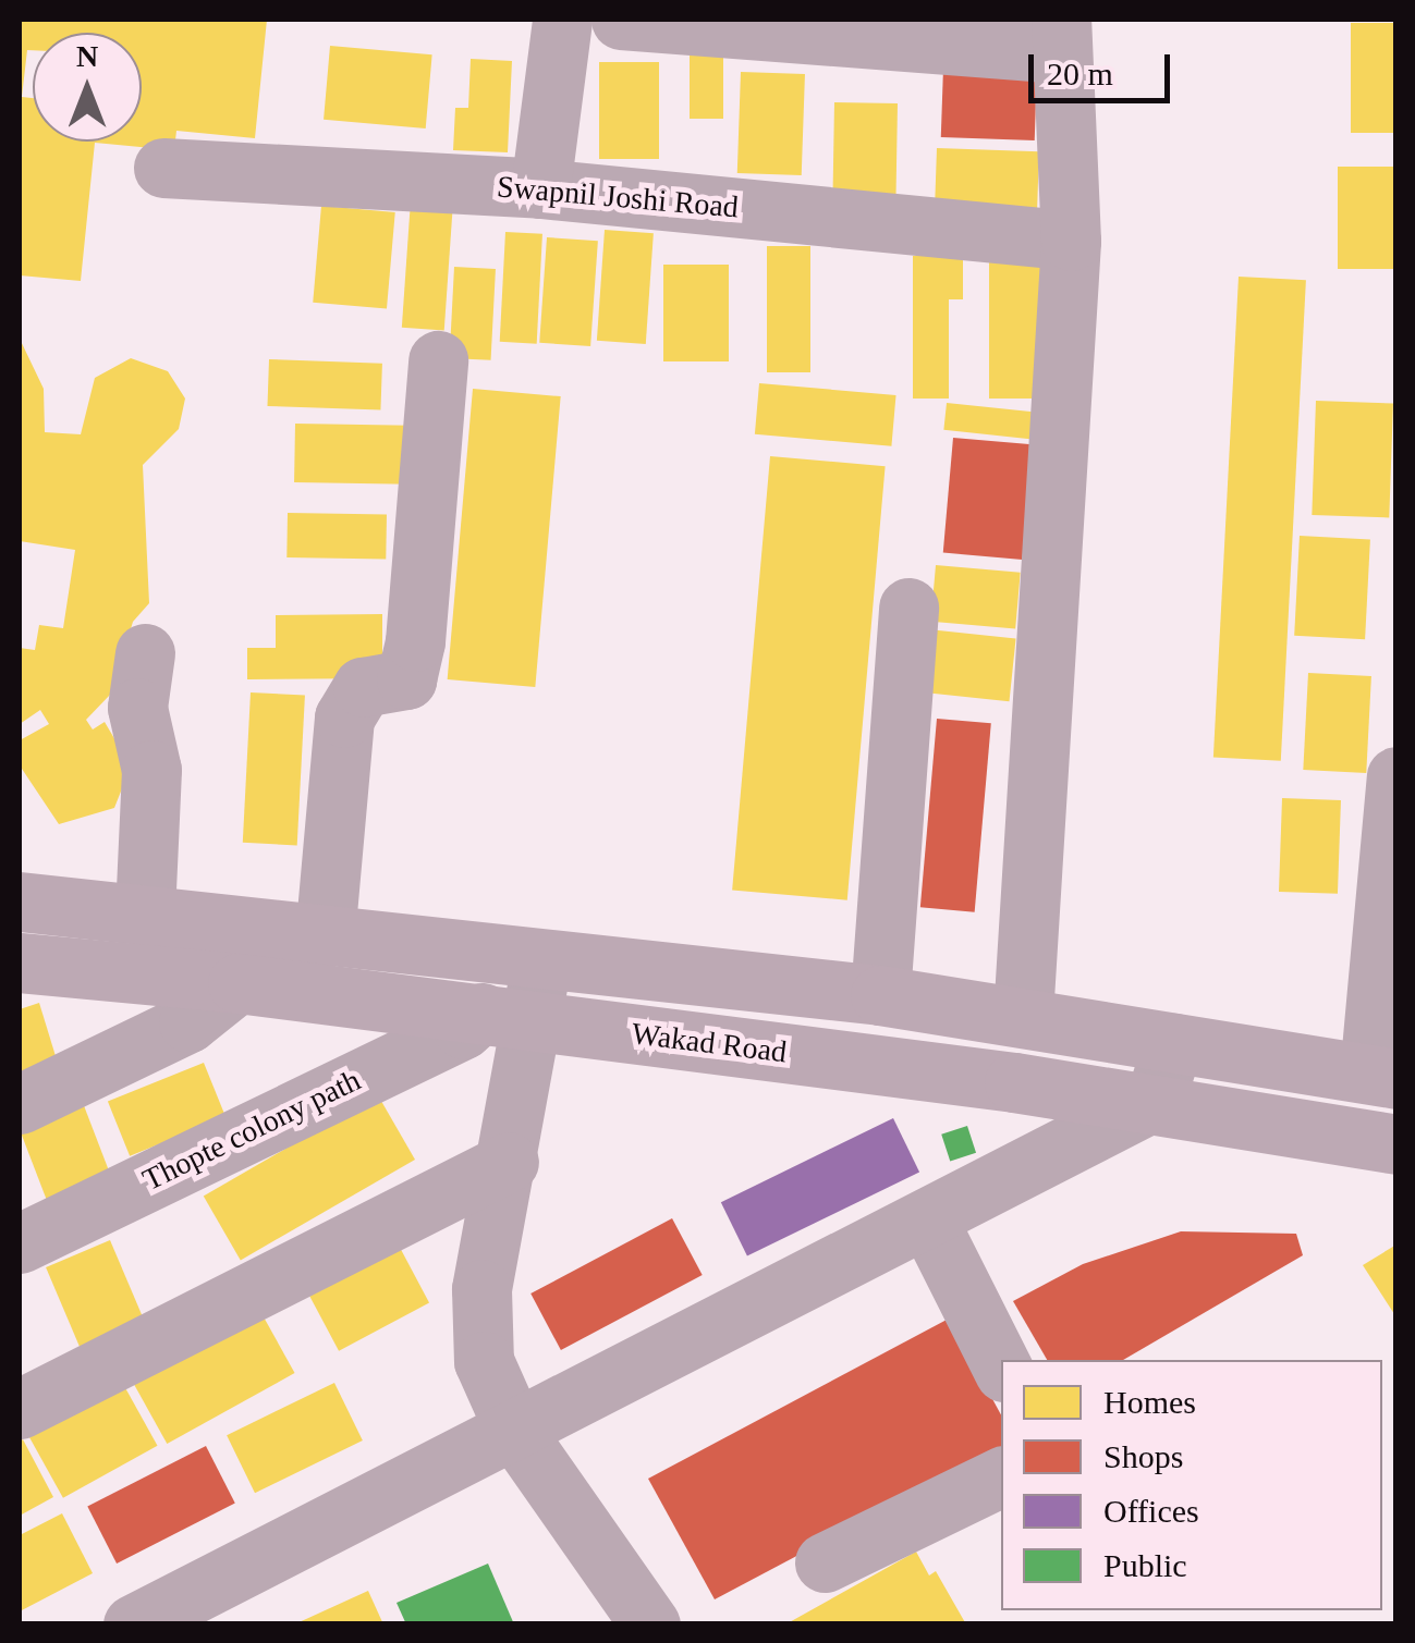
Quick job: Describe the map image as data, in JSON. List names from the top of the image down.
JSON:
{
  "streets": {
    "main road": ["Wakad Road"],
    "street": ["Swapnil Joshi Road", "Thopte colony path"]
  },
  "crossings": [
    ["Wakad Road", "Thopte colony path"]
  ],
  "legend": [
    "Homes",
    "Shops",
    "Offices",
    "Public"
  ],
  "scale_bar": "20 m",
  "north": "top"
}
